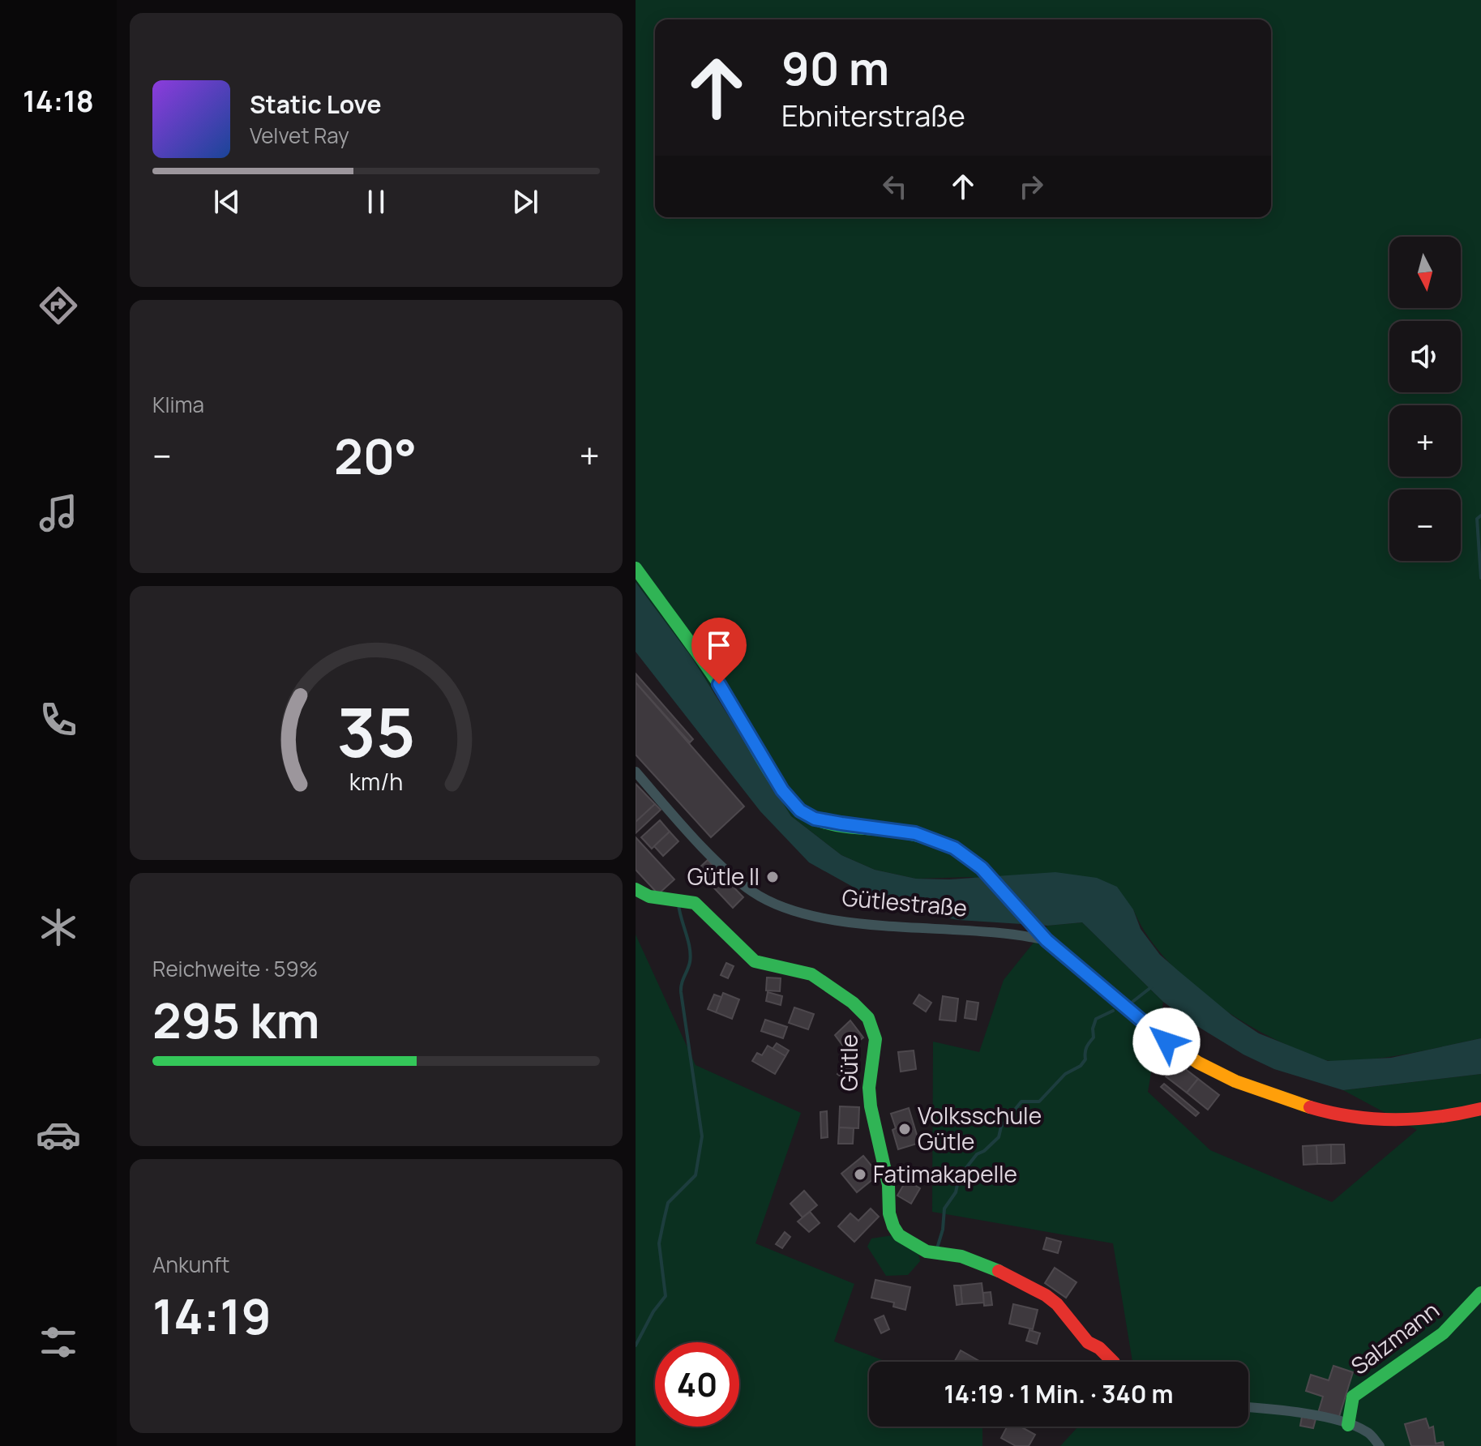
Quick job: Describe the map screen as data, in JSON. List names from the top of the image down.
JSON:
{
  "streets": {
    "street": ["Gütlestraße", "Gütle", "Salzmann"]
  },
  "places": ["Gütle II", "Volksschule Gütle", "Fatimakapelle"],
  "north": "bottom",
  "page": {
    "tabs": "14:18",
    "turn": ["90 m", "Ebniterstraße"],
    "song": ["Static Love", "Velvet Ray"],
    "map_buttons": ["+", "−"],
    "tile": [
      "Klima",
      ["Reichweite · 59%", "295 km"],
      ["Ankunft", "14:19"]
    ],
    "heat": ["−", "20°", "+"],
    "limit": "40",
    "trip": "14:19 · 1 Min. · 340 m",
    "gauge": ["35", "km/h"]
  }
}
